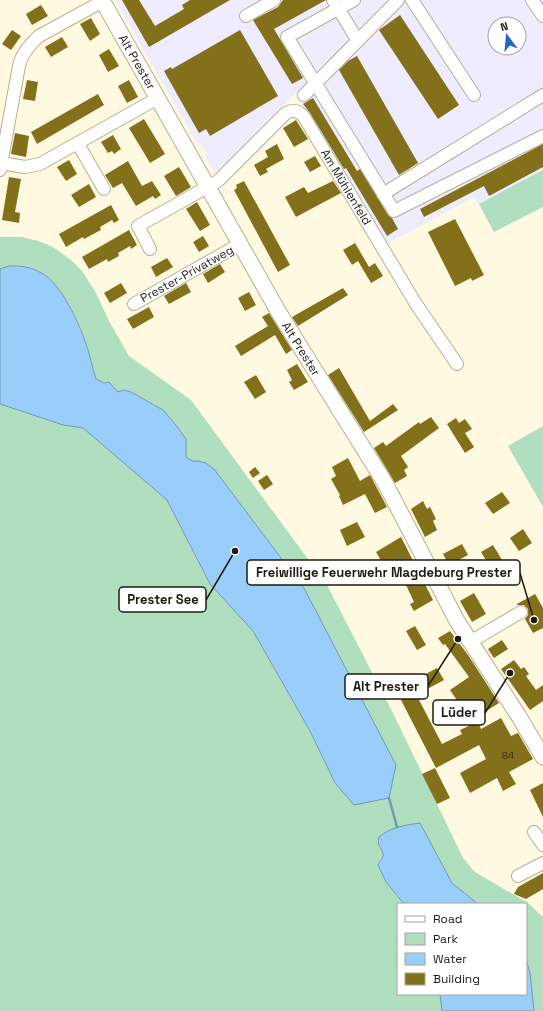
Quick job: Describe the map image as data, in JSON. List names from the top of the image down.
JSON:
{
  "streets": {
    "main road": ["Alt Prester"],
    "street": ["Am Mühlenfeld", "Prester-Privatweg"]
  },
  "crossings": [
    ["Alt Prester", "Am Mühlenfeld"],
    ["Alt Prester", "Prester-Privatweg"]
  ],
  "places": [
    "Prester See",
    "Freiwillige Feuerwehr Magdeburg Prester",
    "Alt Prester",
    "Lüder"
  ],
  "house_numbers": ["84"],
  "legend": [
    "Road",
    "Park",
    "Water",
    "Building"
  ],
  "north": "top"
}
